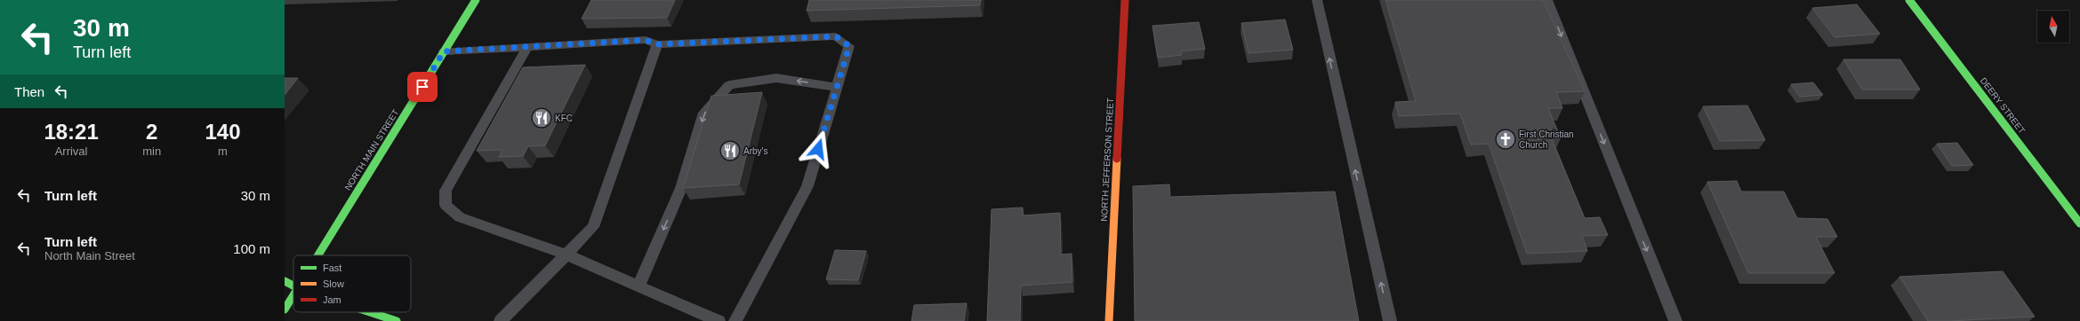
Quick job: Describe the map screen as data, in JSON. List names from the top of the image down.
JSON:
{
  "streets": {
    "street": ["DEERY STREET", "NORTH MAIN STREET", "NORTH JEFFERSON STREET"]
  },
  "places": {
    "restaurant": ["KFC", "Arby's"],
    "church": ["First Christian Church"]
  },
  "legend": ["Fast", "Slow", "Jam"],
  "north": "top",
  "page": {
    "turn": ["30 m", "Turn left"],
    "then": "Then",
    "eta": [
      "18:21",
      "Arrival",
      "2",
      "min",
      "140",
      "m"
    ],
    "list": [
      {
        "name": "Turn left",
        "value": "30 m"
      },
      {
        "name": "Turn left",
        "note": "North Main Street",
        "value": "100 m"
      }
    ]
  }
}
